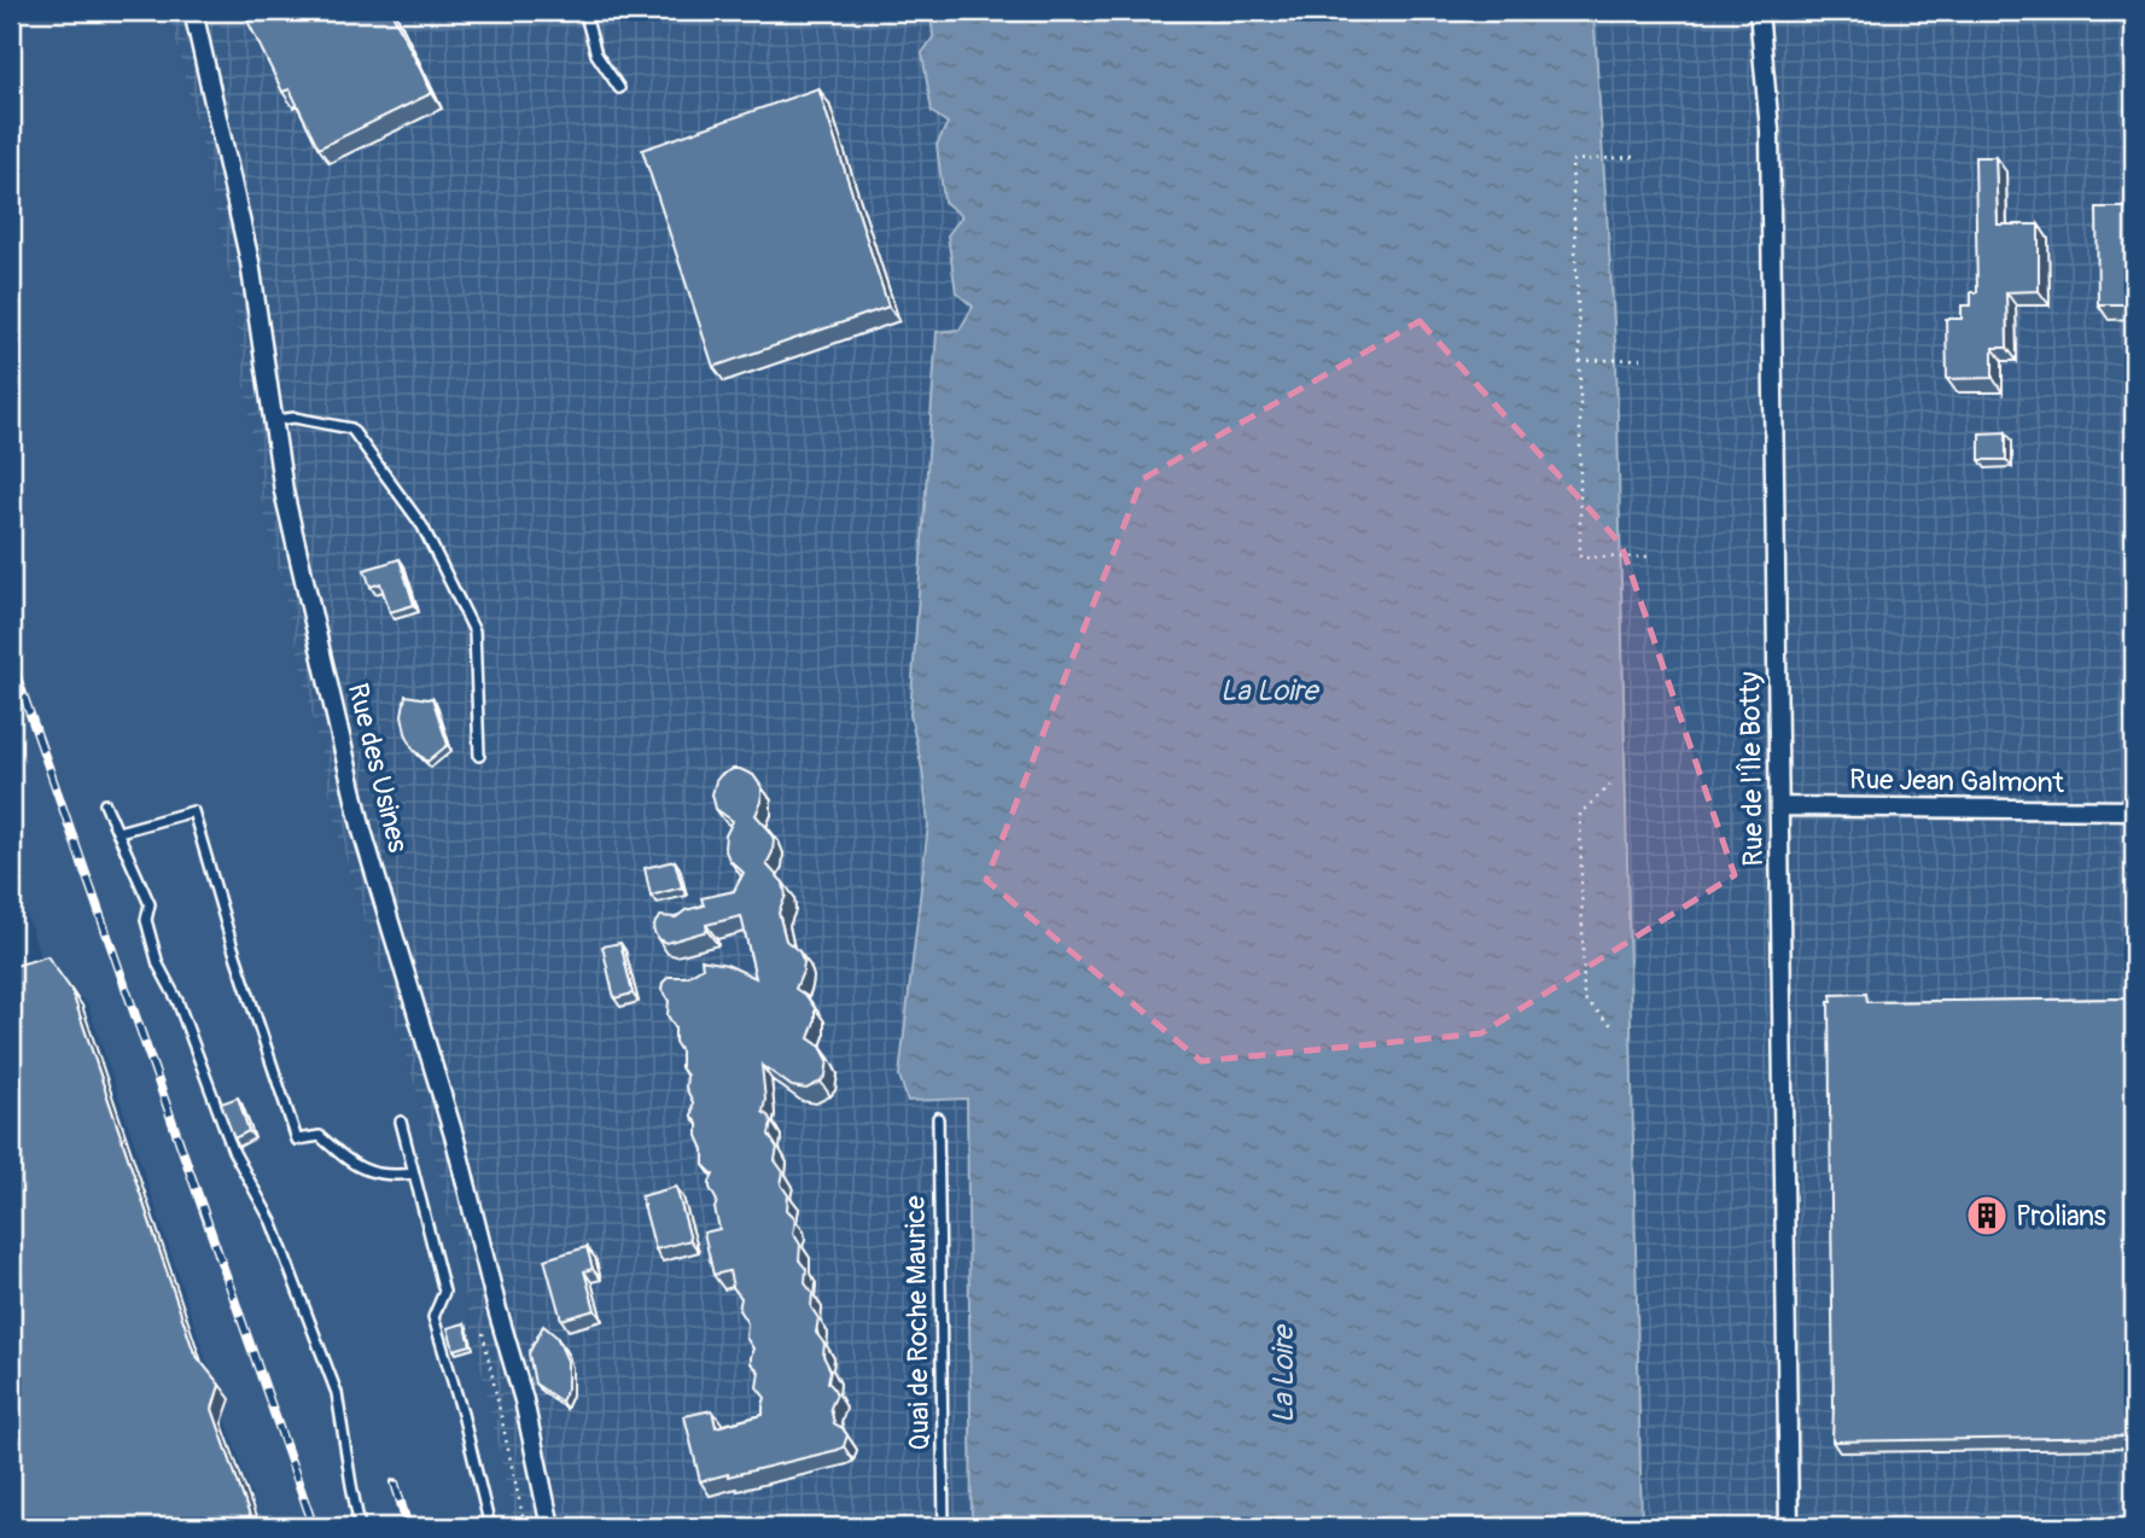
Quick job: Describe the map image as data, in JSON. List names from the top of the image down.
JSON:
{
  "streets": {
    "street": ["Rue des Usines", "Rue de l'Île Botty", "Rue Jean Galmont"],
    "lane": ["Quai de Roche Maurice"]
  },
  "crossings": [
    ["Rue de l'Île Botty", "Rue Jean Galmont"]
  ],
  "water": ["La Loire"],
  "places": {
    "building": ["Prolians"]
  }
}
